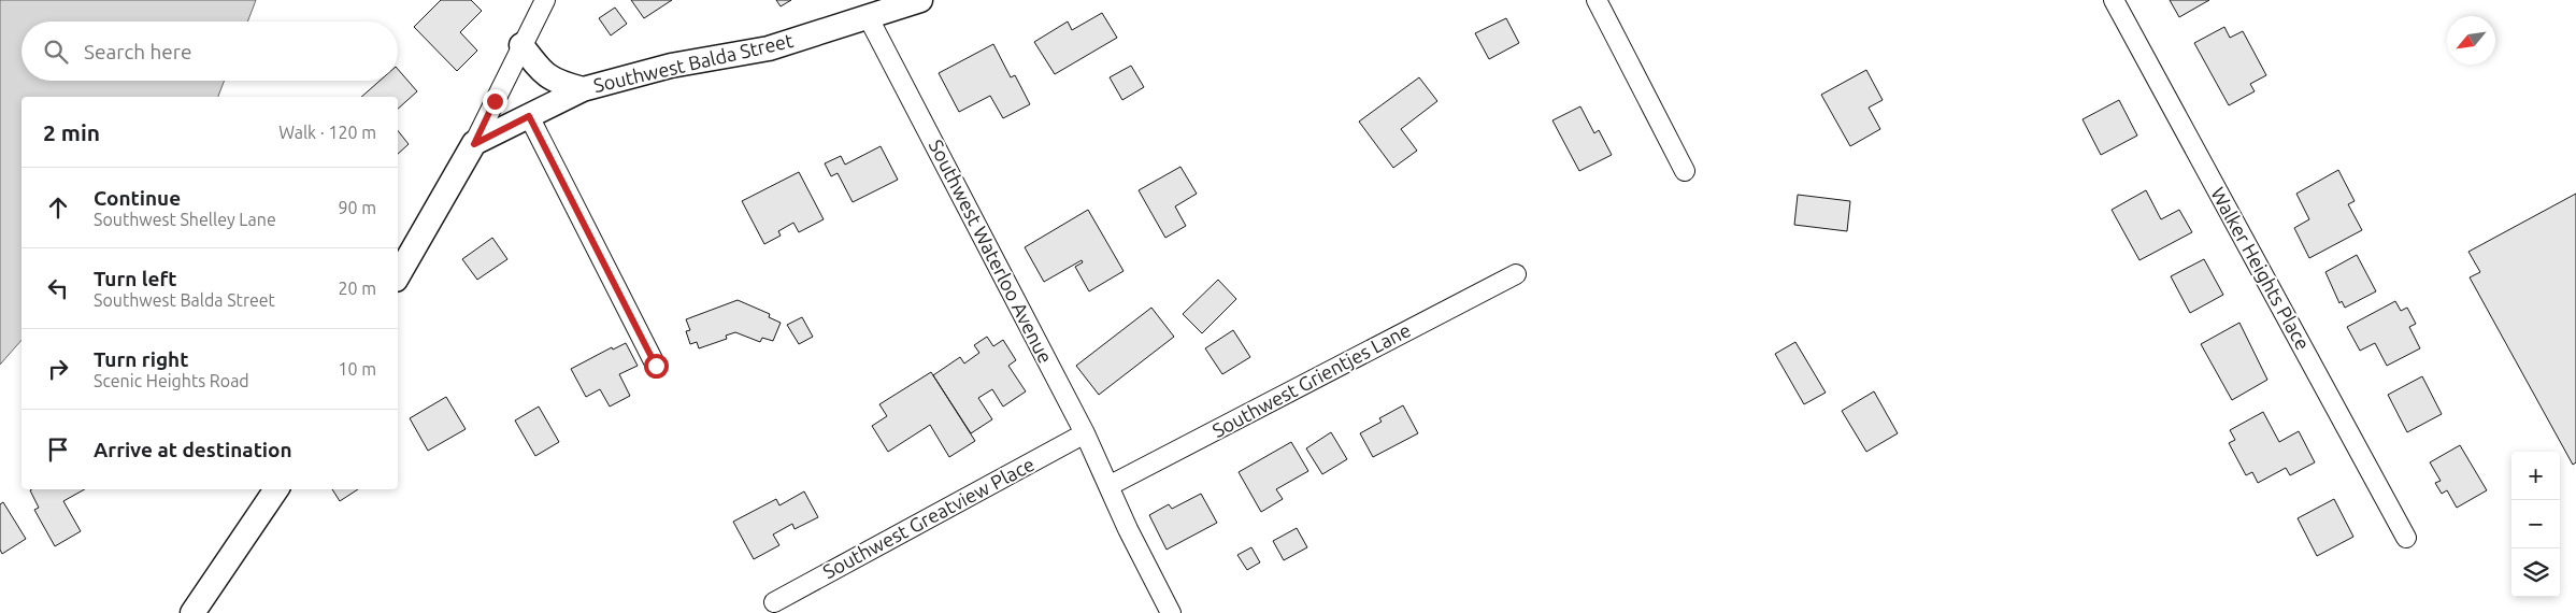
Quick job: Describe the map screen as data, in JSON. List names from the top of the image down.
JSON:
{
  "streets": {
    "street": [
      "Southwest Balda Street",
      "Southwest Waterloo Avenue",
      "Walker Heights Place",
      "Southwest Grientjes Lane",
      "Southwest Greatview Place"
    ]
  },
  "crossings": [
    ["Southwest Balda Street", "Southwest Waterloo Avenue"],
    ["Southwest Waterloo Avenue", "Southwest Grientjes Lane"],
    ["Southwest Waterloo Avenue", "Southwest Greatview Place"]
  ],
  "north": "bottom left",
  "page": {
    "search": "Search here",
    "heading": ["2 min", "Walk · 120 m"],
    "list": [
      ["Continue", "Southwest Shelley Lane", "90 m"],
      ["Turn left", "Southwest Balda Street", "20 m"],
      ["Turn right", "Scenic Heights Road", "10 m"],
      "Arrive at destination"
    ],
    "map_buttons": ["+", "−"]
  }
}
